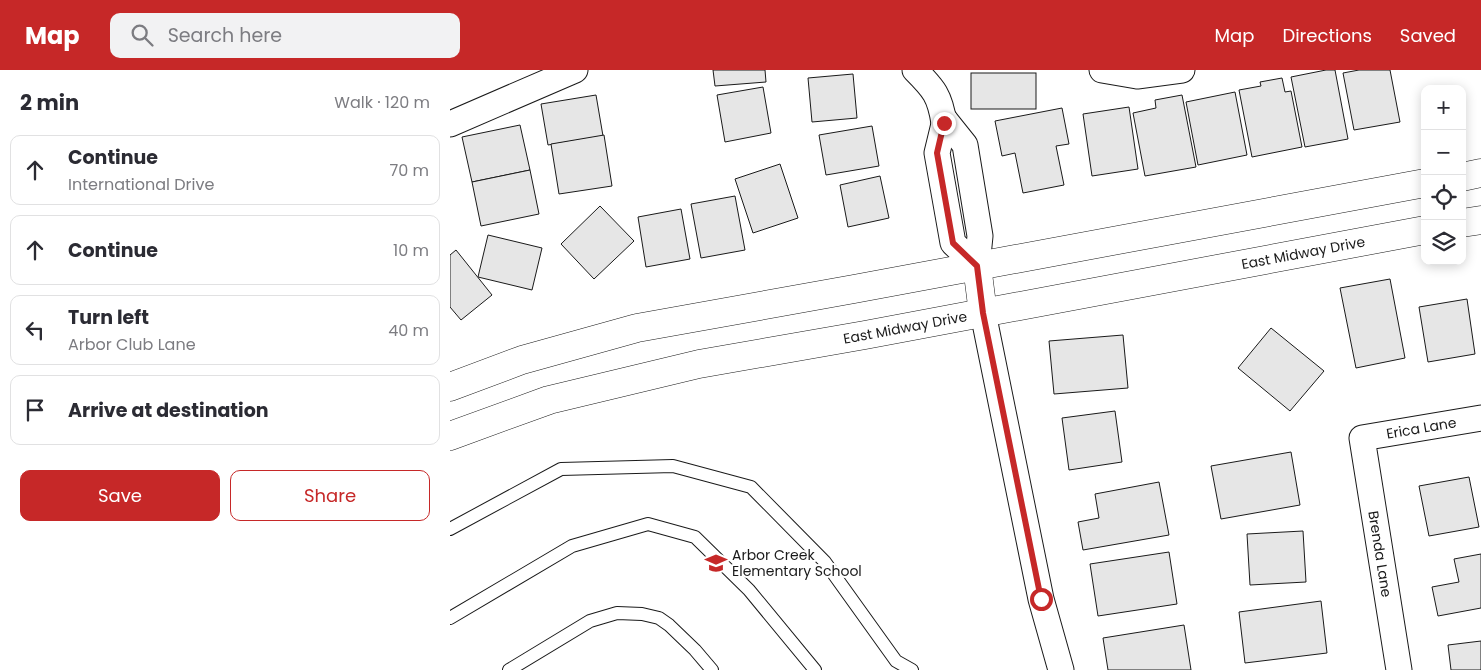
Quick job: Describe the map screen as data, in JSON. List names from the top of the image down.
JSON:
{
  "streets": {
    "main road": ["East Midway Drive"],
    "street": ["Erica Lane", "Brenda Lane"]
  },
  "crossings": [
    ["Erica Lane", "Brenda Lane"]
  ],
  "places": {
    "school or university": ["Arbor Creek Elementary School"]
  },
  "page": {
    "header": "Map",
    "search": "Search here",
    "nav": ["Map", "Directions", "Saved"],
    "heading": ["2 min", "Walk · 120 m"],
    "map_buttons": ["+", "−"],
    "list": [
      ["Continue", "International Drive", "70 m"],
      ["Continue", "10 m"],
      ["Turn left", "Arbor Club Lane", "40 m"],
      "Arrive at destination"
    ],
    "buttons": ["Save", "Share"]
  }
}
